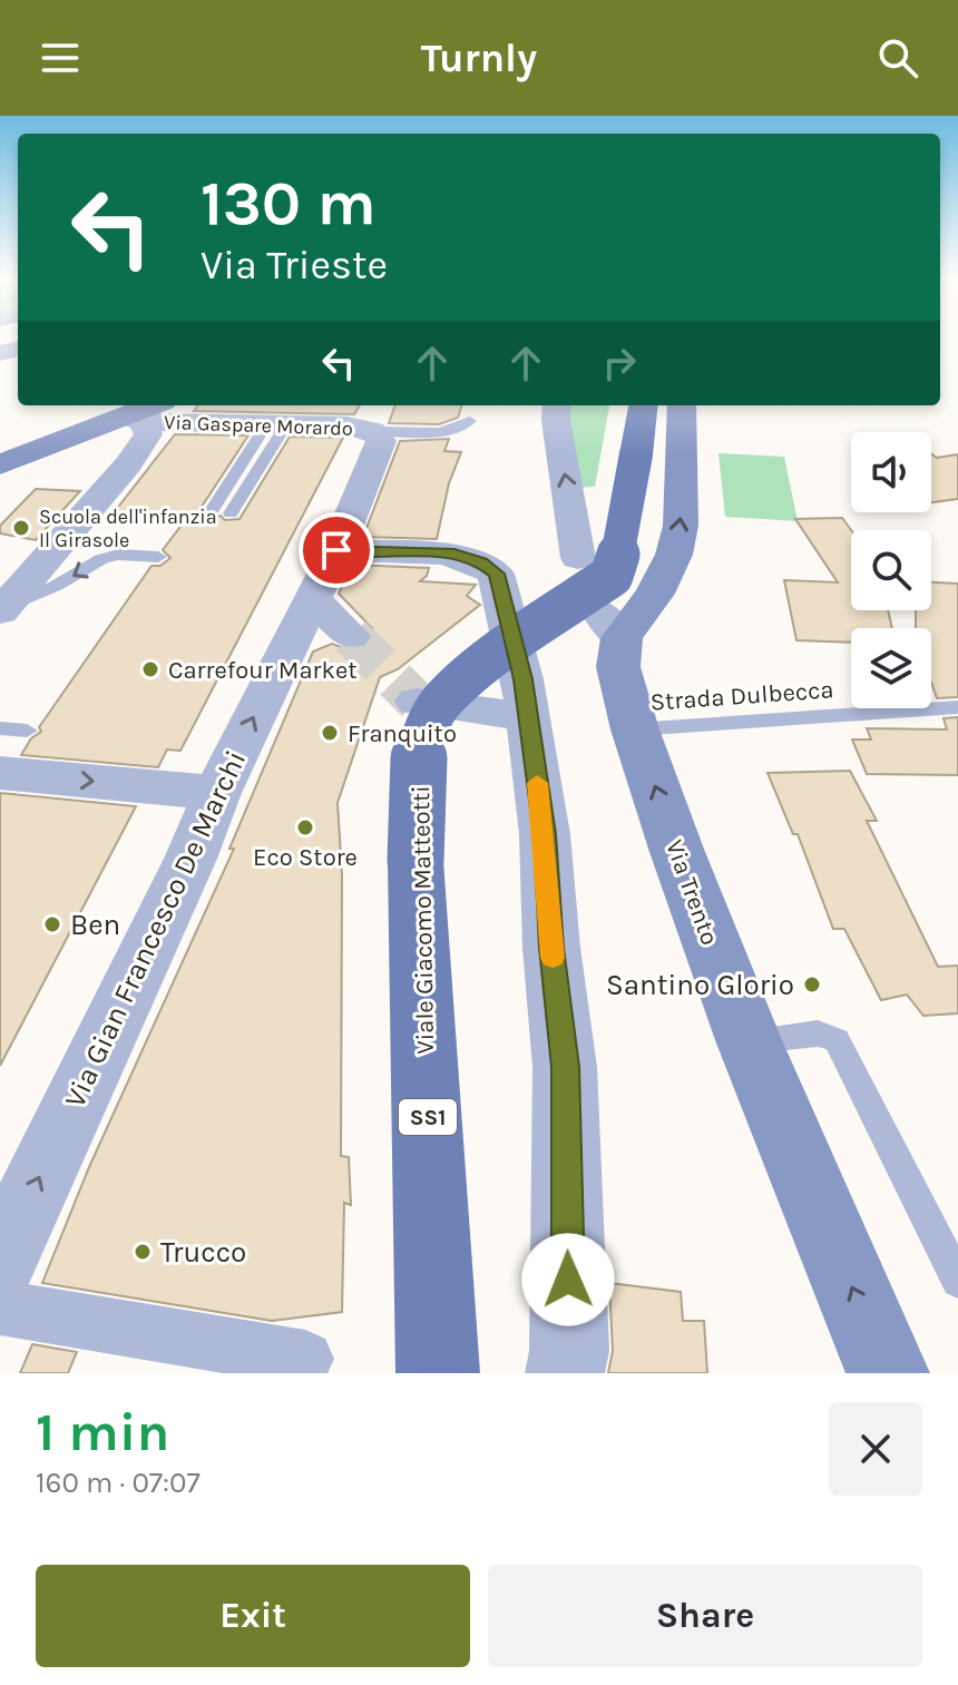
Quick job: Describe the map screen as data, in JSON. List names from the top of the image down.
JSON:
{
  "streets": {
    "main road": ["Via Trento", "Viale Giacomo Matteotti", "SS1"],
    "street": ["Via Gaspare Morardo", "Via Gian Francesco De Marchi"],
    "lane": ["Strada Dulbecca"]
  },
  "crossings": [
    ["Via Gaspare Morardo", "Via Gian Francesco De Marchi"],
    ["Strada Dulbecca", "Via Trento"],
    ["Via Trento", "Viale Giacomo Matteotti"]
  ],
  "one_way": ["Via Trento", "Via Gian Francesco De Marchi"],
  "places": [
    "Scuola dell'infanzia Il Girasole",
    "Carrefour Market",
    "Franquito",
    "Eco Store",
    "Ben",
    "Santino Glorio",
    "Trucco"
  ],
  "page": {
    "header": "Turnly",
    "turn": ["130 m", "Via Trieste"],
    "heading": ["1 min", "160 m · 07:07"],
    "buttons": ["Exit", "Share"]
  }
}
